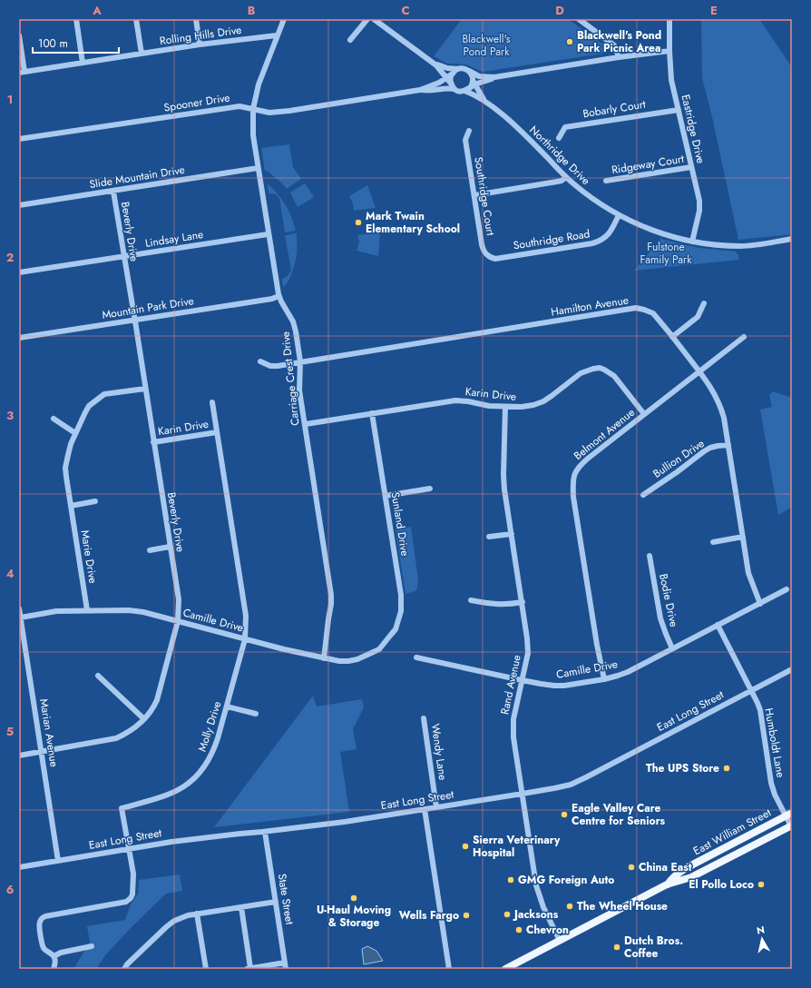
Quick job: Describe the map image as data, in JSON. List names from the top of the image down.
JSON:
{
  "streets": {
    "main road": ["East William Street"],
    "street": [
      "Rolling Hills Drive",
      "Spooner Drive",
      "Bobarly Court",
      "Eastridge Drive",
      "Northridge Drive",
      "Ridgeway Court",
      "Slide Mountain Drive",
      "Southridge Court",
      "Beverly Drive",
      "Lindsay Lane",
      "Southridge Road",
      "Hamilton Avenue",
      "Mountain Park Drive",
      "Carriage Crest Drive",
      "Karin Drive",
      "Belmont Avenue",
      "Bullion Drive",
      "Sunland Drive",
      "Marie Drive",
      "Bodie Drive",
      "Camille Drive",
      "Rand Avenue",
      "East Long Street",
      "Molly Drive",
      "Marian Avenue",
      "Humboldt Lane",
      "Wendy Lane",
      "State Street"
    ]
  },
  "crossings": [
    ["Rolling Hills Drive", "Carriage Crest Drive"],
    ["Spooner Drive", "Northridge Drive"],
    ["Spooner Drive", "Carriage Crest Drive"],
    ["Bobarly Court", "Eastridge Drive"],
    ["Eastridge Drive", "Northridge Drive"],
    ["Eastridge Drive", "Ridgeway Court"],
    ["Northridge Drive", "Southridge Road"],
    ["Slide Mountain Drive", "Beverly Drive"],
    ["Slide Mountain Drive", "Carriage Crest Drive"],
    ["Southridge Court", "Southridge Road"],
    ["Beverly Drive", "Lindsay Lane"],
    ["Beverly Drive", "Mountain Park Drive"],
    ["Beverly Drive", "Karin Drive"],
    ["Beverly Drive", "Marie Drive"],
    ["Beverly Drive", "Camille Drive"],
    ["Beverly Drive", "Marian Avenue"],
    ["Lindsay Lane", "Carriage Crest Drive"],
    ["Hamilton Avenue", "Carriage Crest Drive"],
    ["Hamilton Avenue", "Belmont Avenue"],
    ["Hamilton Avenue", "Bullion Drive"],
    ["Hamilton Avenue", "Camille Drive"],
    ["Mountain Park Drive", "Carriage Crest Drive"],
    ["Carriage Crest Drive", "Karin Drive"],
    ["Carriage Crest Drive", "Camille Drive"],
    ["Karin Drive", "Belmont Avenue"],
    ["Karin Drive", "Sunland Drive"],
    ["Karin Drive", "Rand Avenue"],
    ["Karin Drive", "Molly Drive"],
    ["Belmont Avenue", "Camille Drive"],
    ["Sunland Drive", "Camille Drive"],
    ["Marie Drive", "Camille Drive"],
    ["Bodie Drive", "Camille Drive"],
    ["Camille Drive", "Rand Avenue"],
    ["Camille Drive", "Molly Drive"],
    ["Camille Drive", "Marian Avenue"],
    ["Camille Drive", "Humboldt Lane"],
    ["Rand Avenue", "East Long Street"],
    ["Rand Avenue", "East William Street"],
    ["East Long Street", "Molly Drive"],
    ["East Long Street", "Marian Avenue"],
    ["East Long Street", "Humboldt Lane"],
    ["East Long Street", "Wendy Lane"],
    ["East Long Street", "State Street"],
    ["Humboldt Lane", "East William Street"]
  ],
  "parks": ["Blackwell's Pond Park", "Fulstone Family Park"],
  "places": [
    "Blackwell's Pond Park Picnic Area",
    "Mark Twain Elementary School",
    "The UPS Store",
    "Eagle Valley Care Centre for Seniors",
    "Sierra Veterinary Hospital",
    "China East",
    "GMG Foreign Auto",
    "El Pollo Loco",
    "U-Haul Moving & Storage",
    "The Wheel House",
    "Jacksons",
    "Wells Fargo",
    "Chevron",
    "Dutch Bros. Coffee"
  ],
  "scale_bar": "100 m",
  "north": "top",
  "grid": {
    "columns": [
      "A",
      "B",
      "C",
      "D",
      "E"
    ],
    "rows": [
      "1",
      "2",
      "3",
      "4",
      "5",
      "6"
    ]
  }
}
